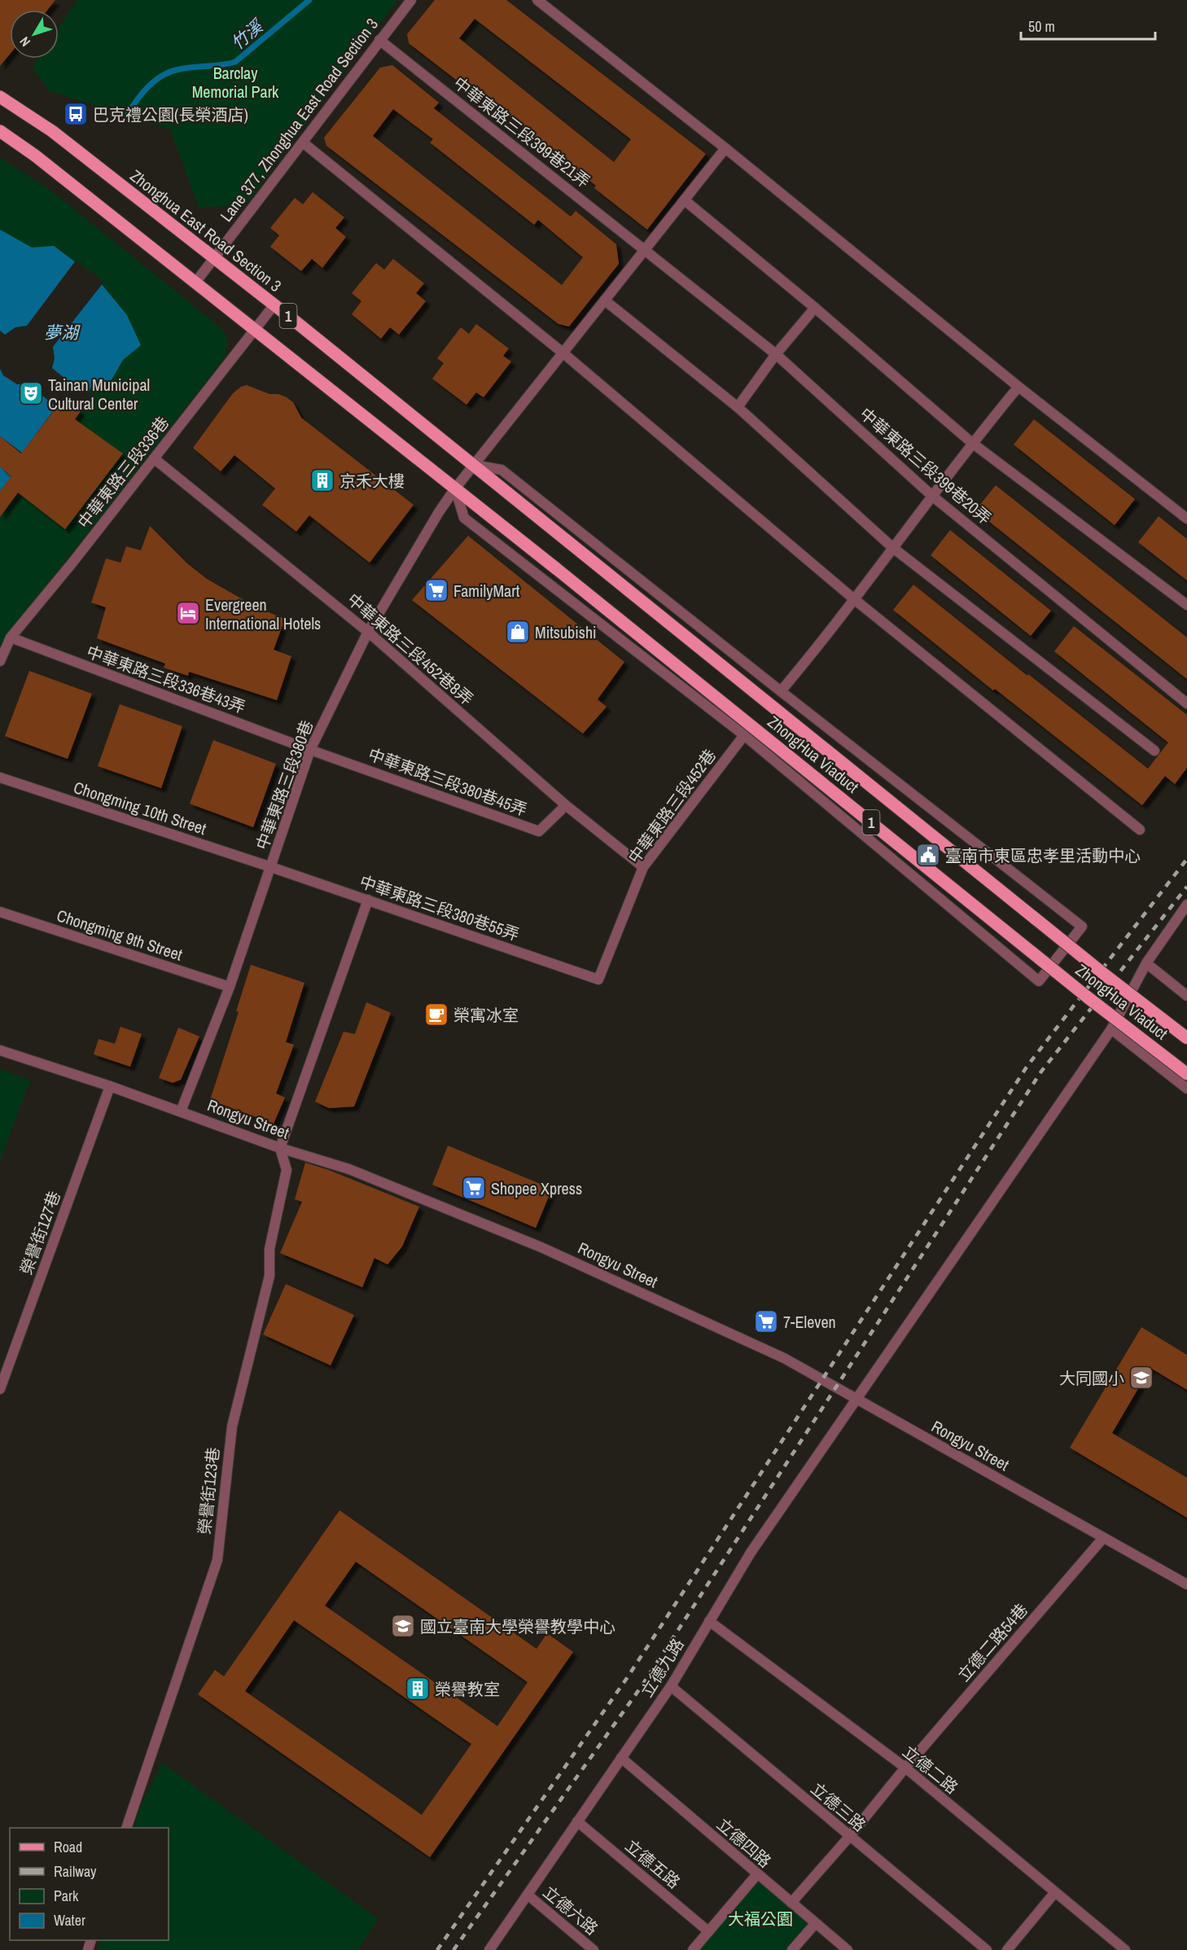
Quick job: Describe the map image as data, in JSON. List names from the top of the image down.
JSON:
{
  "streets": {
    "main road": ["Zhonghua East Road Section 3", "1", "ZhongHua Viaduct"],
    "street": [
      "Lane 377, Zhonghua East Road Section 3",
      "中華東路三段399巷21弄",
      "中華東路三段399巷20弄",
      "中華東路三段336巷",
      "中華東路三段452巷8弄",
      "中華東路三段336巷43弄",
      "中華東路三段380巷45弄",
      "中華東路三段380巷",
      "中華東路三段452巷",
      "Chongming 10th Street",
      "中華東路三段380巷55弄",
      "Chongming 9th Street",
      "Rongyu Street",
      "榮譽街127巷",
      "榮譽街123巷",
      "立德二路54巷",
      "立德九路",
      "立德二路",
      "立德三路",
      "立德四路",
      "立德五路",
      "立德六路"
    ]
  },
  "crossings": [
    ["Lane 377, Zhonghua East Road Section 3", "中華東路三段399巷21弄"],
    ["Lane 377, Zhonghua East Road Section 3", "Zhonghua East Road Section 3"],
    ["Lane 377, Zhonghua East Road Section 3", "1"],
    ["中華東路三段399巷21弄", "中華東路三段399巷20弄"],
    ["中華東路三段399巷21弄", "中華東路三段380巷"],
    ["Zhonghua East Road Section 3", "中華東路三段336巷"],
    ["Zhonghua East Road Section 3", "ZhongHua Viaduct"],
    ["Zhonghua East Road Section 3", "中華東路三段380巷"],
    ["1", "中華東路三段336巷"],
    ["1", "ZhongHua Viaduct"],
    ["1", "中華東路三段380巷"],
    ["中華東路三段399巷20弄", "中華東路三段380巷"],
    ["中華東路三段336巷", "中華東路三段452巷8弄"],
    ["中華東路三段336巷", "中華東路三段336巷43弄"],
    ["中華東路三段452巷8弄", "中華東路三段380巷45弄"],
    ["中華東路三段452巷8弄", "中華東路三段380巷"],
    ["中華東路三段452巷8弄", "中華東路三段452巷"],
    ["中華東路三段336巷43弄", "中華東路三段380巷45弄"],
    ["中華東路三段336巷43弄", "中華東路三段380巷"],
    ["ZhongHua Viaduct", "中華東路三段380巷"],
    ["中華東路三段380巷45弄", "中華東路三段380巷"],
    ["中華東路三段380巷", "Chongming 10th Street"],
    ["中華東路三段380巷", "中華東路三段380巷55弄"],
    ["中華東路三段380巷", "Chongming 9th Street"],
    ["中華東路三段380巷", "Rongyu Street"],
    ["中華東路三段452巷", "中華東路三段380巷55弄"],
    ["Chongming 10th Street", "中華東路三段380巷55弄"],
    ["Rongyu Street", "榮譽街127巷"],
    ["Rongyu Street", "榮譽街123巷"],
    ["Rongyu Street", "立德二路54巷"],
    ["Rongyu Street", "立德九路"],
    ["立德二路54巷", "立德二路"],
    ["立德二路54巷", "立德三路"],
    ["立德二路54巷", "立德四路"],
    ["立德九路", "立德二路"],
    ["立德九路", "立德三路"],
    ["立德九路", "立德四路"],
    ["立德九路", "立德五路"],
    ["立德九路", "立德六路"]
  ],
  "water": ["竹溪", "夢湖"],
  "parks": ["Barclay Memorial Park", "大福公園"],
  "places": {
    "bus stop": ["巴克禮公園(長榮酒店)"],
    "theatre": ["Tainan Municipal Cultural Center"],
    "building": ["京禾大樓", "榮譽教室"],
    "supermarket": ["FamilyMart", "Shopee Xpress", "7-Eleven"],
    "hotel": ["Evergreen International Hotels"],
    "shop": ["Mitsubishi"],
    "public building": ["臺南市東區忠孝里活動中心"],
    "cafe": ["榮寓冰室"],
    "school or university": ["大同國小", "國立臺南大學榮譽教學中心"]
  },
  "legend": [
    "Road",
    "Railway",
    "Park",
    "Water"
  ],
  "scale_bar": "50 m",
  "north": "bottom left"
}
